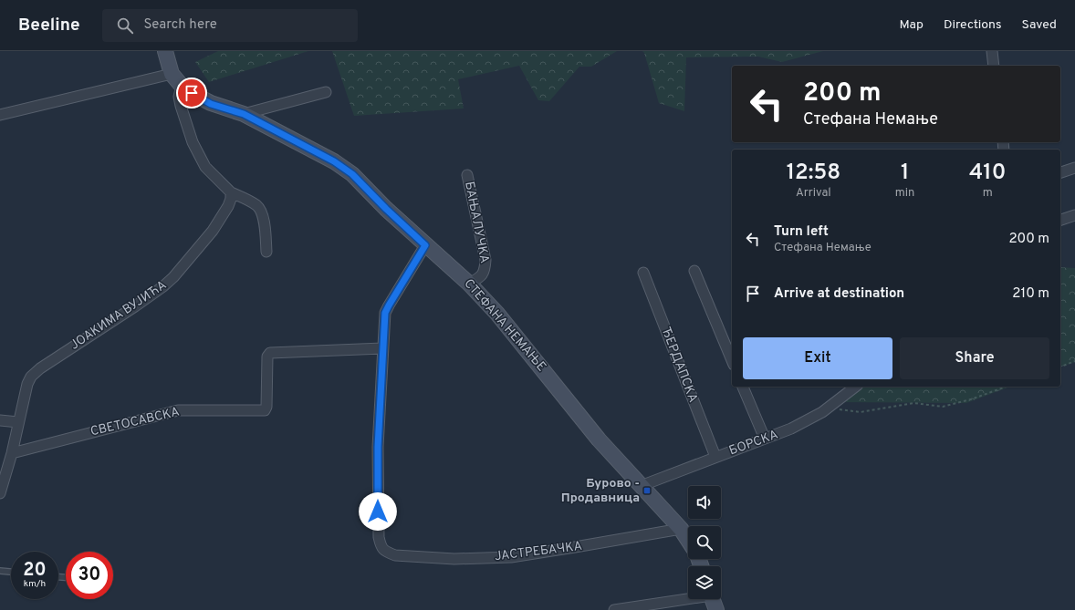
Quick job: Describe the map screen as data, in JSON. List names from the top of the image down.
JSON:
{
  "streets": {
    "street": [
      "БАЊАЛУЧКА",
      "ЈОАКИМА ВУЈИЋА",
      "СТЕФАНА НЕМАЊЕ",
      "ЂЕРДАПСКА",
      "СВЕТОСАВСКА",
      "БОРСКА",
      "ЈАСТРЕБАЧКА"
    ]
  },
  "crossings": [
    ["БАЊАЛУЧКА", "СТЕФАНА НЕМАЊЕ"],
    ["ЈОАКИМА ВУЈИЋА", "СВЕТОСАВСКА"],
    ["СТЕФАНА НЕМАЊЕ", "БОРСКА"],
    ["СТЕФАНА НЕМАЊЕ", "ЈАСТРЕБАЧКА"],
    ["ЂЕРДАПСКА", "БОРСКА"],
    ["СВЕТОСАВСКА", "ЈАСТРЕБАЧКА"]
  ],
  "places": {
    "transit": ["Бурово - Продавница"]
  },
  "page": {
    "header": "Beeline",
    "search": "Search here",
    "nav": ["Map", "Directions", "Saved"],
    "turn": ["200 m", "Стефана Немање"],
    "eta": [
      "12:58",
      "Arrival",
      "1",
      "min",
      "410",
      "m"
    ],
    "list": [
      {
        "name": "Turn left",
        "note": "Стефана Немање",
        "value": "200 m"
      },
      {
        "name": "Arrive at destination",
        "value": "210 m"
      }
    ],
    "buttons": ["Exit", "Share"],
    "speed": "20 km/h",
    "limit": "30"
  }
}
